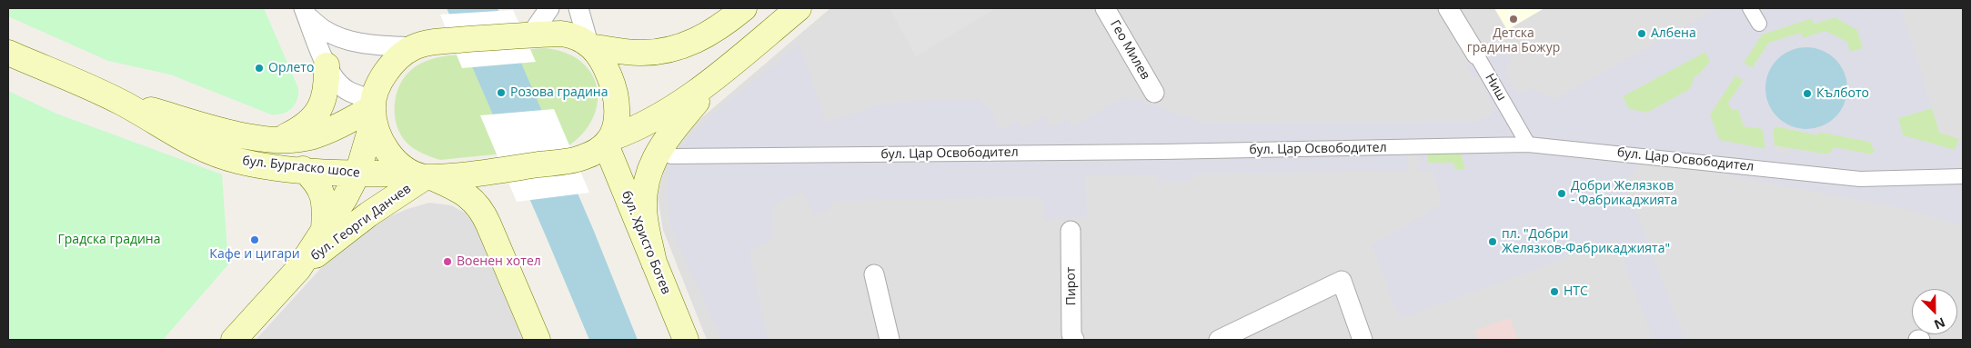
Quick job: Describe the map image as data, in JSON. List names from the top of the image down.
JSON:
{
  "streets": {
    "main road": ["бул. Бургаско шосе", "бул. Георги Данчев", "бул. Христо Ботев"],
    "street": [
      "Гео Милев",
      "Ниш",
      "бул. Цар Освободител",
      "Пирот"
    ]
  },
  "crossings": [
    ["Ниш", "бул. Цар Освободител"],
    ["бул. Бургаско шосе", "бул. Георги Данчев"],
    ["бул. Бургаско шосе", "бул. Христо Ботев"]
  ],
  "parks": ["Градска градина"],
  "places": [
    "Детска градина Божур",
    "Албена",
    "Орлето",
    "Розова градина",
    "Кълбото",
    "Добри Желязков - Фабрикаджията",
    "Кафе и цигари",
    "пл. \"Добри Желязков-Фабрикаджията\"",
    "Военен хотел",
    "НТС"
  ],
  "north": "bottom right"
}
